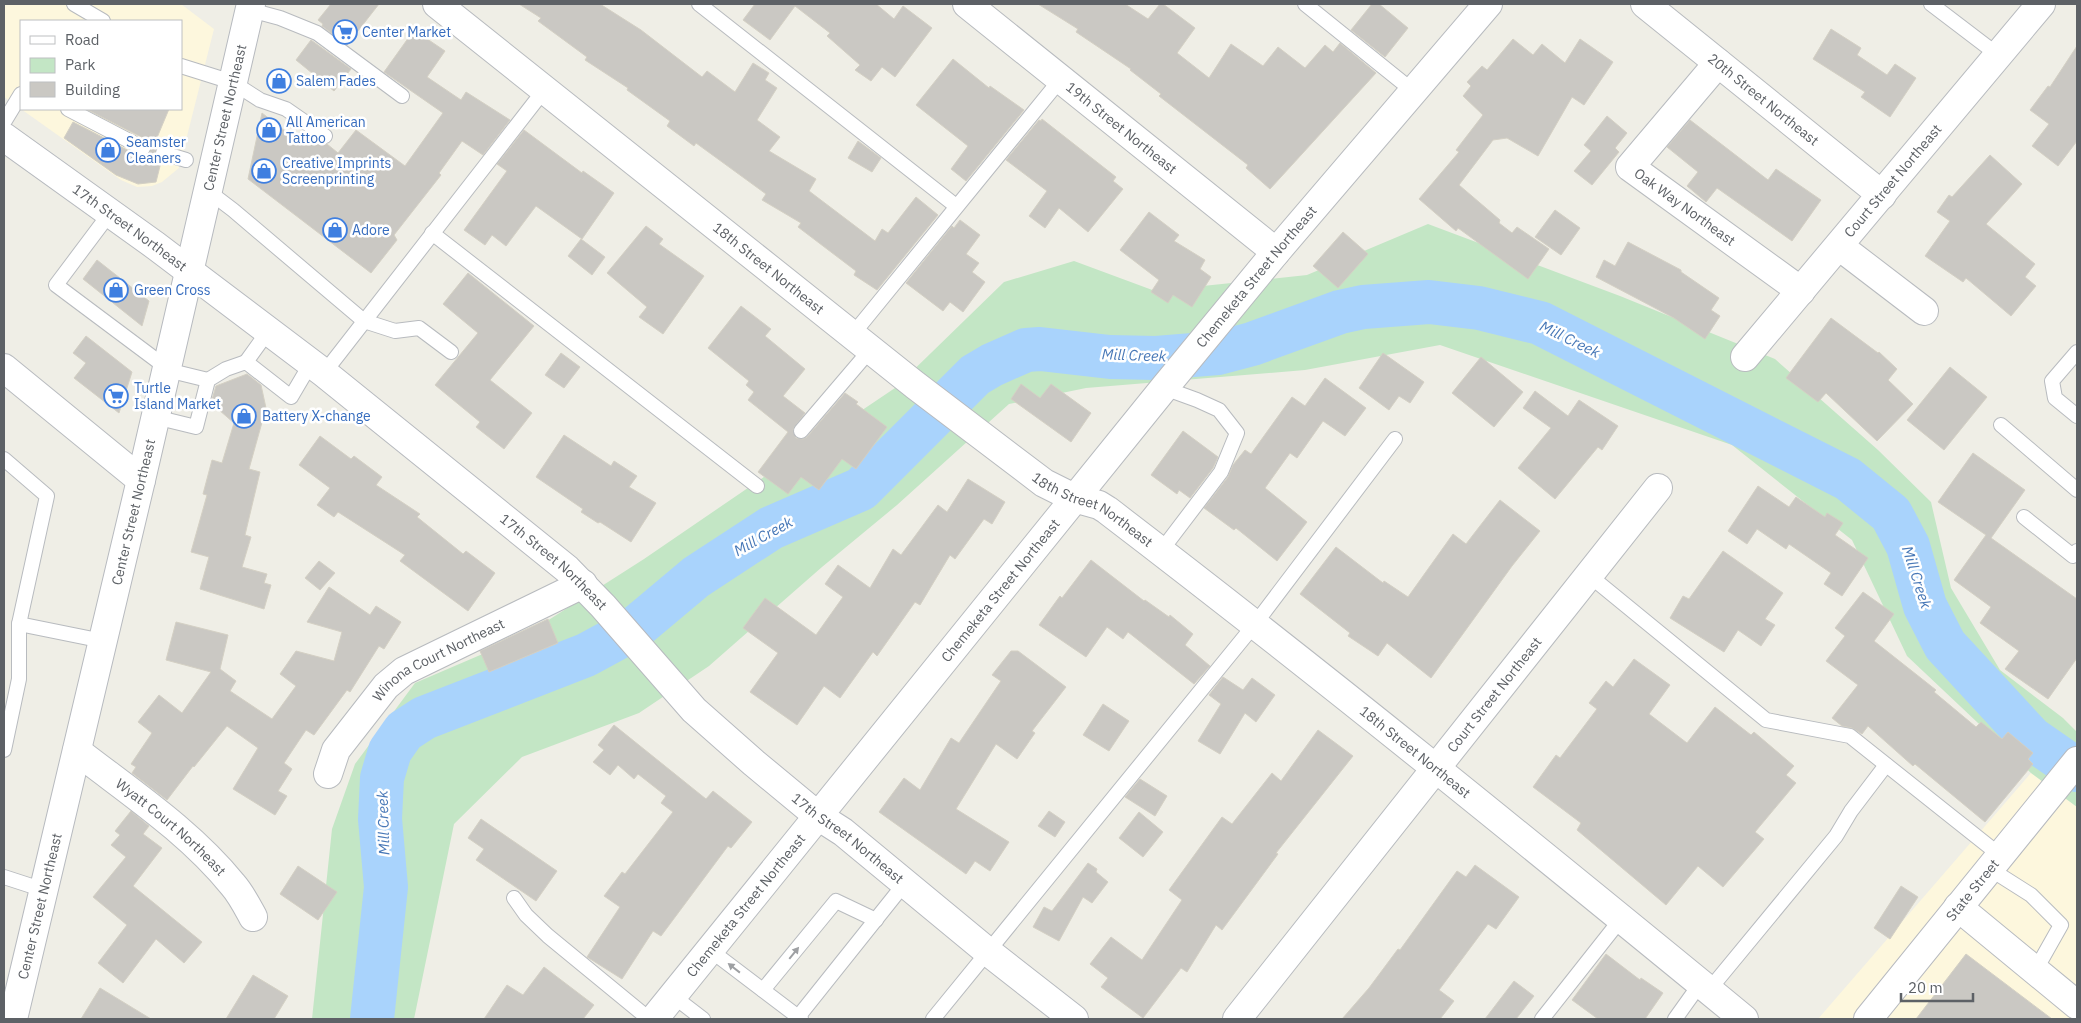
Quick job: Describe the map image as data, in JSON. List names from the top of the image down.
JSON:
{
  "streets": {
    "street": [
      "20th Street Northeast",
      "Center Street Northeast",
      "19th Street Northeast",
      "Court Street Northeast",
      "Oak Way Northeast",
      "17th Street Northeast",
      "18th Street Northeast",
      "Chemeketa Street Northeast",
      "Winona Court Northeast",
      "Wyatt Court Northeast",
      "State Street"
    ]
  },
  "crossings": [
    ["20th Street Northeast", "Court Street Northeast"],
    ["20th Street Northeast", "Oak Way Northeast"],
    ["Center Street Northeast", "17th Street Northeast"],
    ["Center Street Northeast", "Wyatt Court Northeast"],
    ["19th Street Northeast", "Chemeketa Street Northeast"],
    ["Court Street Northeast", "Oak Way Northeast"],
    ["Court Street Northeast", "18th Street Northeast"],
    ["17th Street Northeast", "Chemeketa Street Northeast"],
    ["17th Street Northeast", "Winona Court Northeast"],
    ["18th Street Northeast", "Chemeketa Street Northeast"]
  ],
  "water": ["Mill Creek"],
  "places": {
    "supermarket": ["Center Market", "Turtle Island Market"],
    "shop": [
      "Salem Fades",
      "All American Tattoo",
      "Seamster Cleaners",
      "Creative Imprints Screenprinting",
      "Adore",
      "Green Cross",
      "Battery X-change"
    ]
  },
  "legend": ["Road", "Park", "Building"],
  "scale_bar": "20 m"
}
